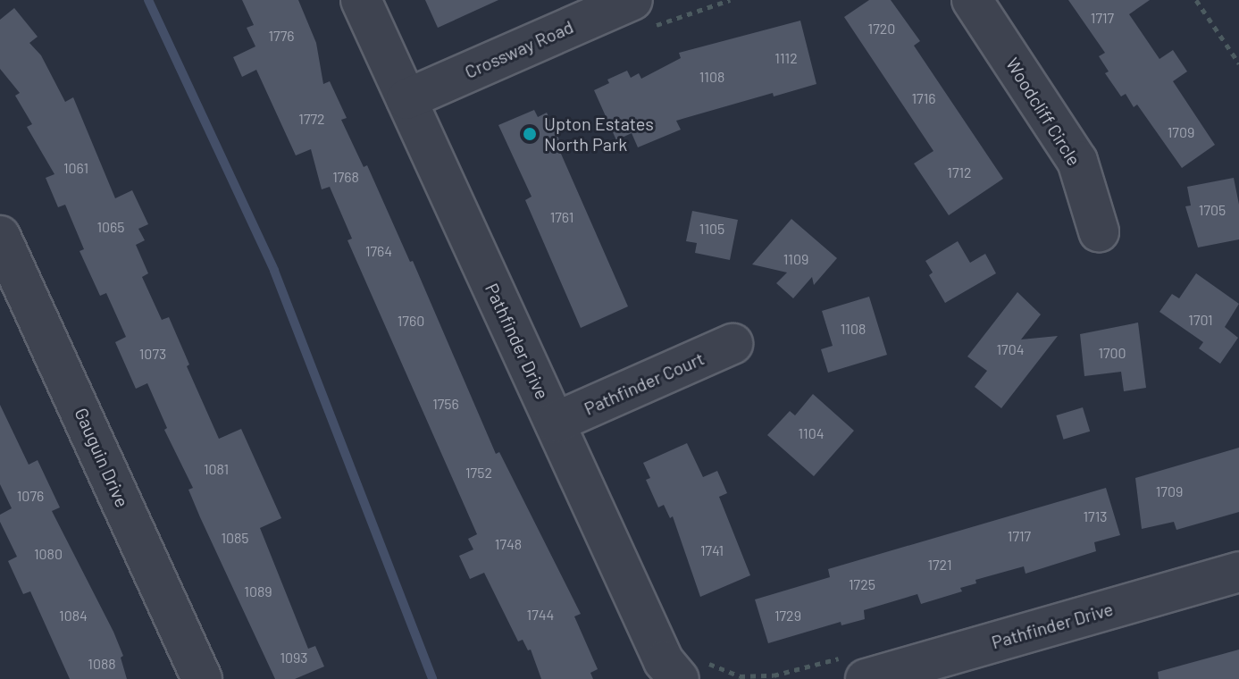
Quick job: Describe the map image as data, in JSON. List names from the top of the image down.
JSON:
{
  "streets": {
    "street": [
      "Crossway Road",
      "Woodcliff Circle",
      "Pathfinder Drive",
      "Pathfinder Court",
      "Gauguin Drive"
    ]
  },
  "crossings": [
    ["Crossway Road", "Pathfinder Drive"],
    ["Pathfinder Drive", "Pathfinder Court"]
  ],
  "places": ["Upton Estates North Park"],
  "house_numbers": [
    "1717",
    "1720",
    "1776",
    "1112",
    "1108",
    "1716",
    "1772",
    "1709",
    "1061",
    "1712",
    "1768",
    "1705",
    "1761",
    "1065",
    "1105",
    "1764",
    "1109",
    "1701",
    "1760",
    "1108",
    "1704",
    "1700",
    "1073",
    "1756",
    "1104",
    "1081",
    "1752",
    "1709",
    "1076",
    "1713",
    "1717",
    "1085",
    "1748",
    "1741",
    "1080",
    "1721",
    "1725",
    "1089",
    "1744",
    "1084",
    "1729",
    "1093",
    "1088"
  ]
}
